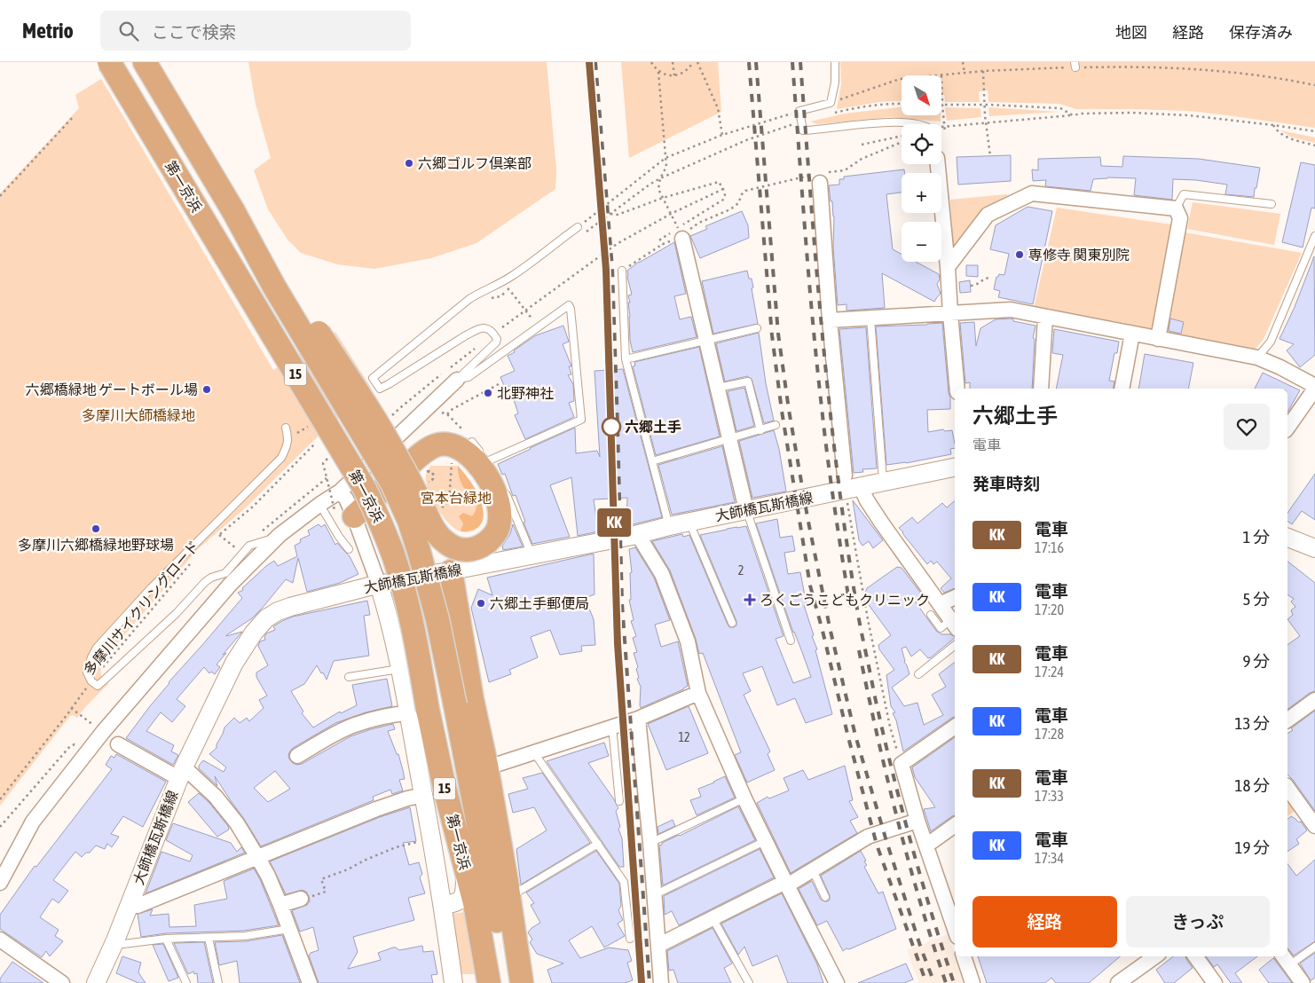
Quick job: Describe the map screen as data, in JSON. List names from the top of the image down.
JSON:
{
  "streets": {
    "highway": ["第一京浜", "15"],
    "street": ["大師橋瓦斯橋線"],
    "path": ["多摩川サイクリングロード"]
  },
  "parks": ["多摩川大師橋緑地", "宮本台緑地"],
  "places": {
    "other": [
      "六郷ゴルフ倶楽部",
      "専修寺 関東別院",
      "六郷橋緑地 ゲートボール場",
      "北野神社",
      "六郷土手",
      "多摩川六郷橋緑地野球場",
      "六郷土手郵便局"
    ],
    "health": ["ろくごうこどもクリニック"]
  },
  "house_numbers": ["2", "12"],
  "north": "bottom right",
  "page": {
    "header": "Metrio",
    "search": "ここで検索",
    "nav": ["地図", "経路", "保存済み"],
    "on_map": "KK",
    "map_buttons": ["+", "−"],
    "heading": [
      ["六郷土手", "電車"],
      "発車時刻"
    ],
    "list": [
      {
        "mark": "KK",
        "name": "電車",
        "note": "17:16",
        "value": "1 分"
      },
      {
        "mark": "KK",
        "name": "電車",
        "note": "17:20",
        "value": "5 分"
      },
      {
        "mark": "KK",
        "name": "電車",
        "note": "17:24",
        "value": "9 分"
      },
      {
        "mark": "KK",
        "name": "電車",
        "note": "17:28",
        "value": "13 分"
      },
      {
        "mark": "KK",
        "name": "電車",
        "note": "17:33",
        "value": "18 分"
      },
      {
        "mark": "KK",
        "name": "電車",
        "note": "17:34",
        "value": "19 分"
      }
    ],
    "buttons": ["経路", "きっぷ"]
  }
}
